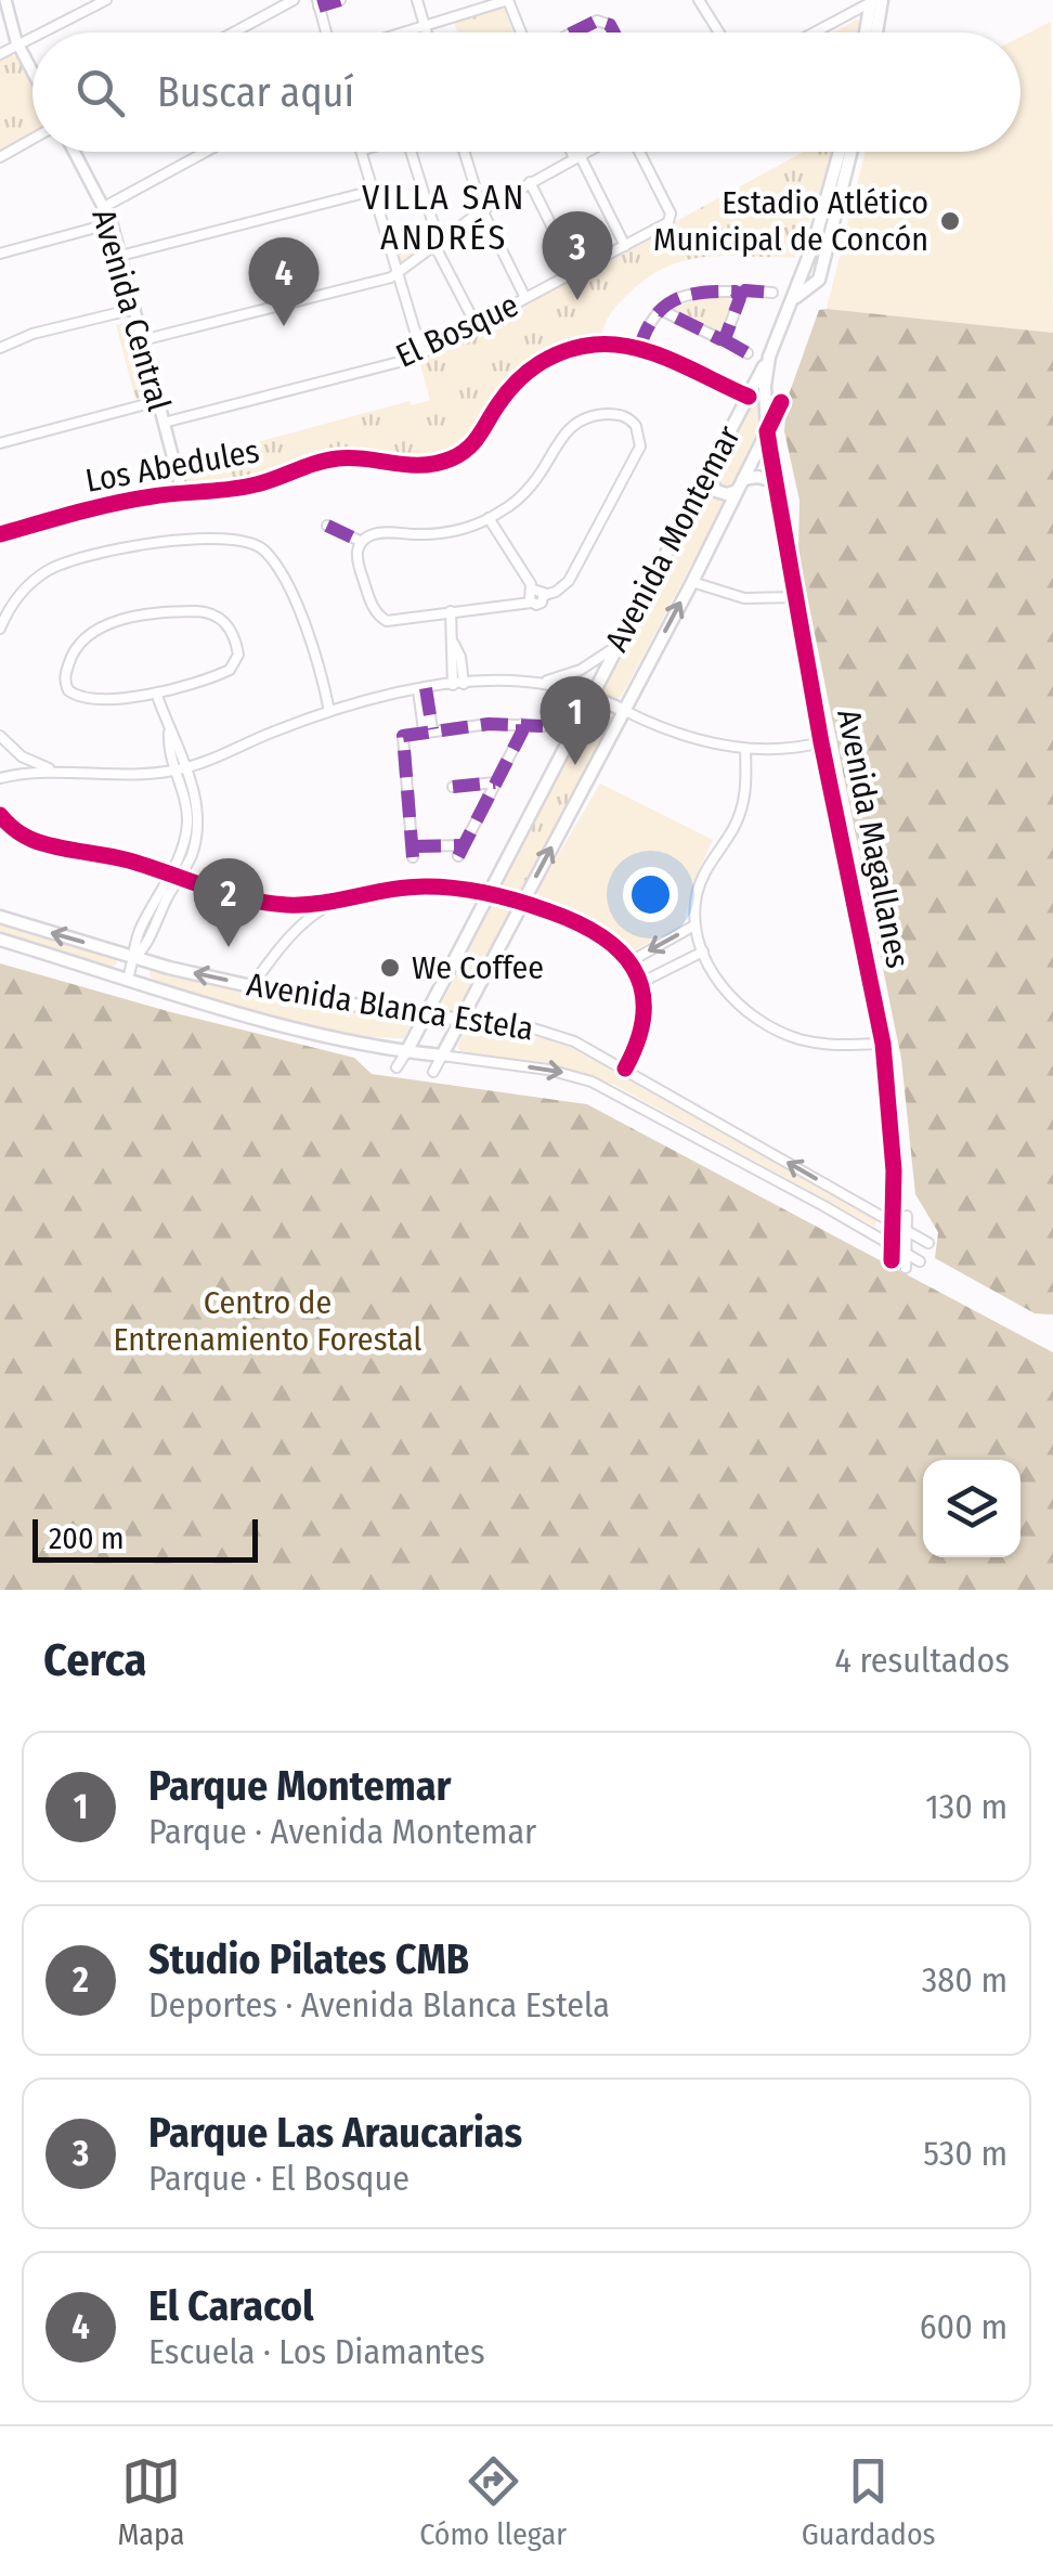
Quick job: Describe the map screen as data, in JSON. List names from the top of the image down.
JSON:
{
  "streets": {
    "main road": ["Avenida Montemar", "Avenida Magallanes", "Avenida Blanca Estela"],
    "street": ["Avenida Central", "El Bosque", "Los Abedules"]
  },
  "crossings": [
    ["Avenida Central", "El Bosque"],
    ["Avenida Central", "Los Abedules"],
    ["Los Abedules", "Avenida Montemar"],
    ["Avenida Montemar", "Avenida Magallanes"],
    ["Avenida Montemar", "Avenida Blanca Estela"],
    ["Avenida Magallanes", "Avenida Blanca Estela"]
  ],
  "districts": ["VILLA SAN ANDRÉS"],
  "parks": ["Centro de Entrenamiento Forestal"],
  "places": ["Estadio Atlético Municipal de Concón", "We Coffee"],
  "scale_bar": "200 m",
  "page": {
    "search": "Buscar aquí",
    "pins": [
      "3",
      "4",
      "1",
      "2"
    ],
    "scale": "200 m",
    "heading": ["Cerca", "4 resultados"],
    "list": [
      {
        "mark": "1",
        "name": "Parque Montemar",
        "note": "Parque · Avenida Montemar",
        "value": "130 m"
      },
      {
        "mark": "2",
        "name": "Studio Pilates CMB",
        "note": "Deportes · Avenida Blanca Estela",
        "value": "380 m"
      },
      {
        "mark": "3",
        "name": "Parque Las Araucarias",
        "note": "Parque · El Bosque",
        "value": "530 m"
      },
      {
        "mark": "4",
        "name": "El Caracol",
        "note": "Escuela · Los Diamantes",
        "value": "600 m"
      }
    ],
    "nav": ["Mapa", "Cómo llegar", "Guardados"]
  }
}
